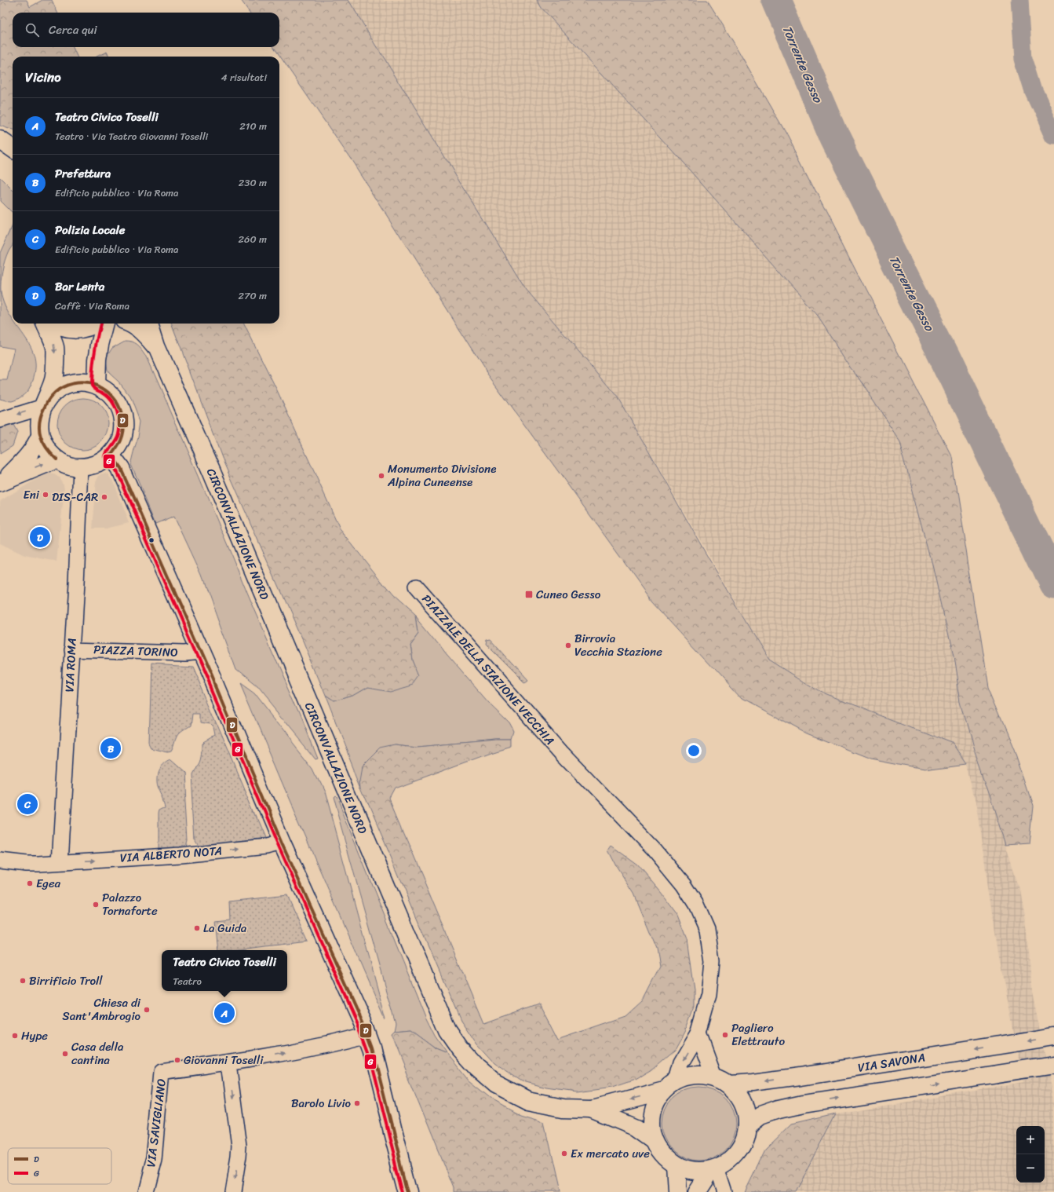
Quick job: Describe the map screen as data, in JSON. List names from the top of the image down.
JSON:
{
  "streets": {
    "main road": ["CIRCONVALLAZIONE NORD", "VIA SAVONA"],
    "street": [
      "PIAZZA TORINO",
      "VIA ROMA",
      "PIAZZALE DELLA STAZIONE VECCHIA",
      "VIA ALBERTO NOTA",
      "VIA SAVIGLIANO"
    ]
  },
  "crossings": [
    ["CIRCONVALLAZIONE NORD", "PIAZZALE DELLA STAZIONE VECCHIA"],
    ["CIRCONVALLAZIONE NORD", "VIA SAVONA"],
    ["PIAZZA TORINO", "VIA ROMA"],
    ["VIA ROMA", "VIA ALBERTO NOTA"],
    ["PIAZZALE DELLA STAZIONE VECCHIA", "VIA SAVONA"]
  ],
  "one_way": ["VIA ALBERTO NOTA"],
  "water": ["Torrente Gesso"],
  "places": {
    "other": [
      "Monumento Divisione Alpina Cuneense",
      "Eni",
      "DIS-CAR",
      "Birrovia Vecchia Stazione",
      "Egea",
      "Palazzo Tornaforte",
      "La Guida",
      "Birrificio Troll",
      "Chiesa di Sant'Ambrogio",
      "Pagliero Elettrauto",
      "Hype",
      "Casa della cantina",
      "Giovanni Toselli",
      "Barolo Livio",
      "Ex mercato uve"
    ],
    "transit": ["Cuneo Gesso"]
  },
  "lines": ["transit line G", "transit line D"],
  "legend": ["D", "G"],
  "page": {
    "search": "Cerca qui",
    "heading": ["Vicino", "4 risultati"],
    "list": [
      {
        "mark": "A",
        "name": "Teatro Civico Toselli",
        "note": "Teatro · Via Teatro Giovanni Toselli",
        "value": "210 m"
      },
      {
        "mark": "B",
        "name": "Prefettura",
        "note": "Edificio pubblico · Via Roma",
        "value": "230 m"
      },
      {
        "mark": "C",
        "name": "Polizia Locale",
        "note": "Edificio pubblico · Via Roma",
        "value": "260 m"
      },
      {
        "mark": "D",
        "name": "Bar Lenta",
        "note": "Caffè · Via Roma",
        "value": "270 m"
      }
    ],
    "pins": [
      "D",
      "B",
      "C",
      "A"
    ],
    "popup": ["Teatro Civico Toselli", "Teatro"],
    "map_buttons": ["+", "−"]
  }
}
